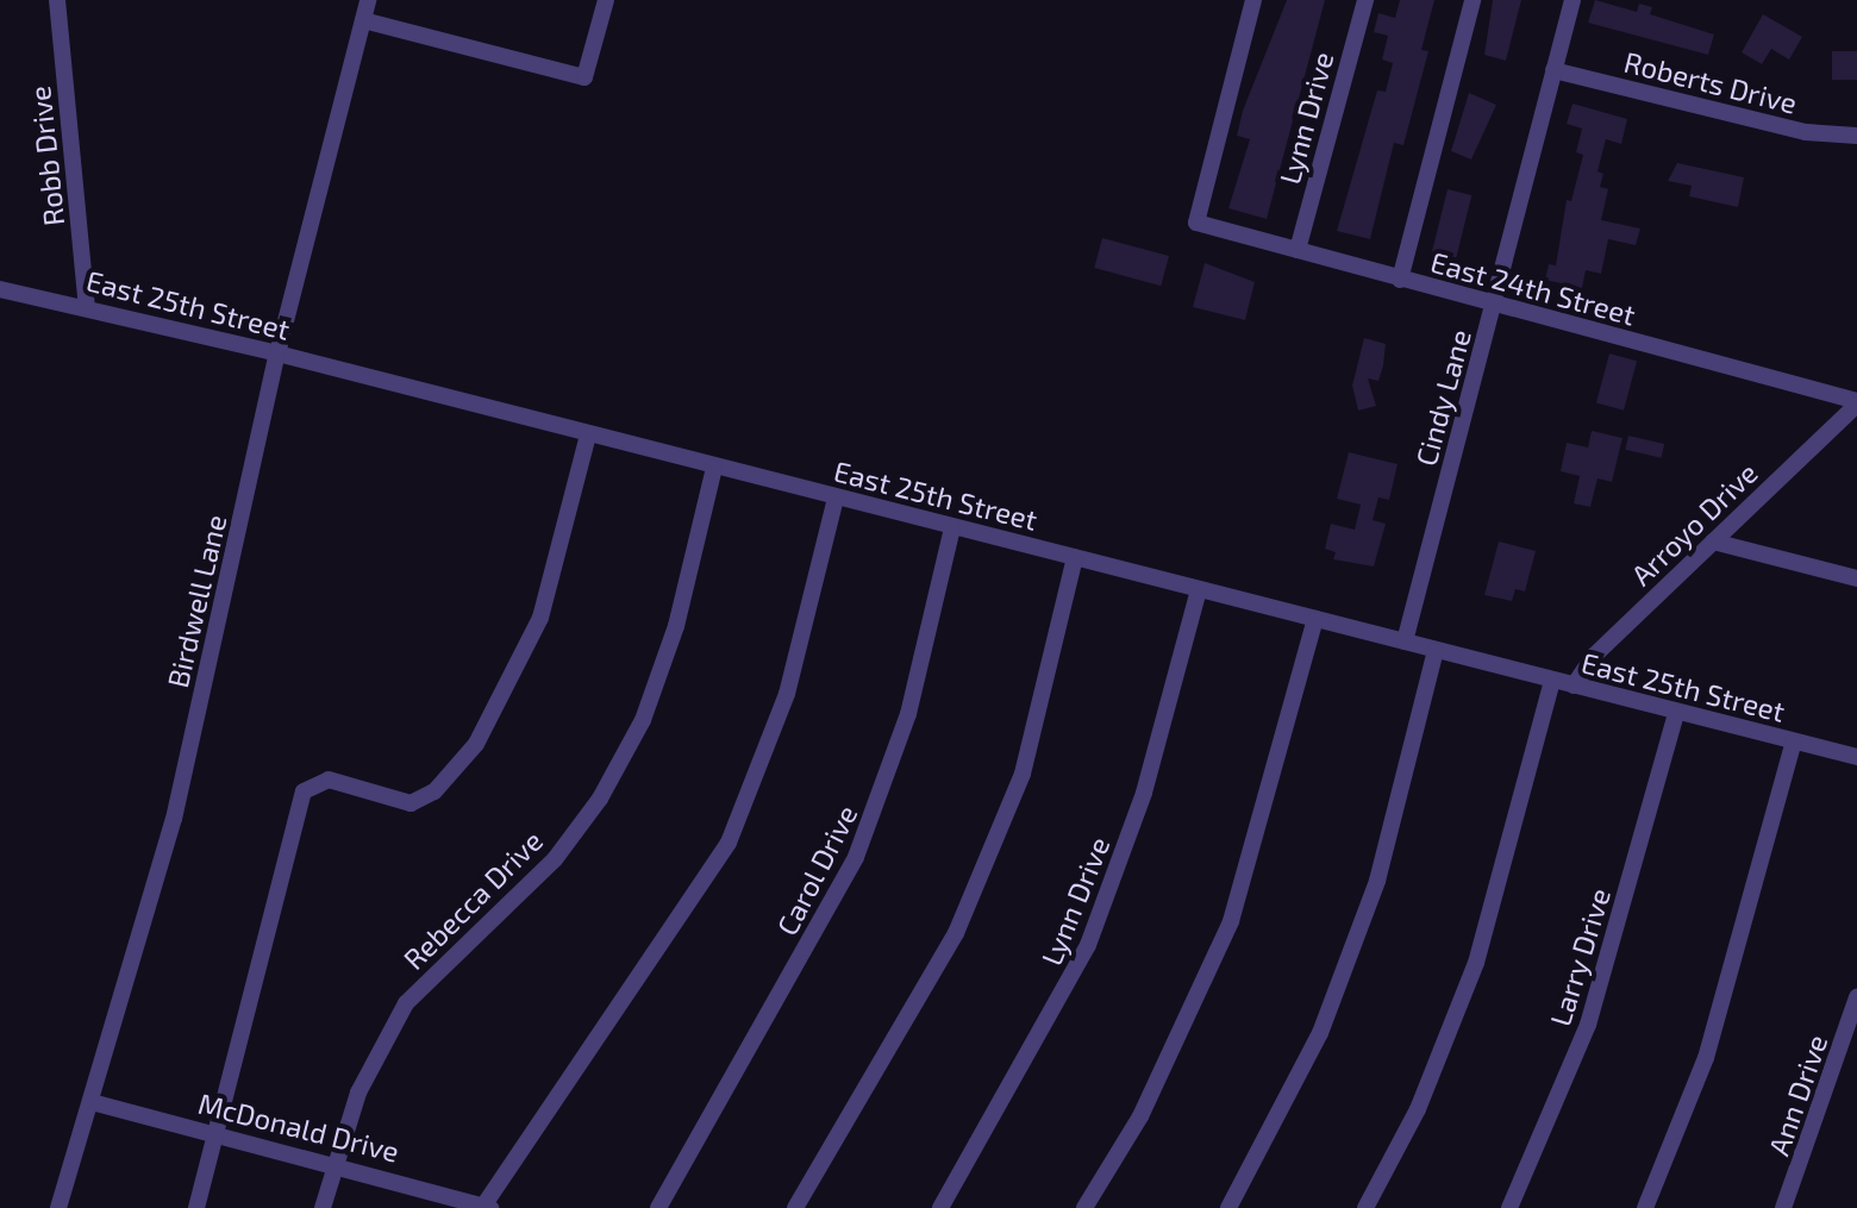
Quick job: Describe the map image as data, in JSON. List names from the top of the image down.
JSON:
{
  "streets": {
    "street": [
      "Roberts Drive",
      "Lynn Drive",
      "Robb Drive",
      "East 24th Street",
      "East 25th Street",
      "Cindy Lane",
      "Arroyo Drive",
      "Birdwell Lane",
      "Carol Drive",
      "Rebecca Drive",
      "Larry Drive",
      "Ann Drive",
      "McDonald Drive"
    ]
  },
  "crossings": [
    ["Roberts Drive", "Cindy Lane"],
    ["Lynn Drive", "East 24th Street"],
    ["Lynn Drive", "East 25th Street"],
    ["Robb Drive", "East 25th Street"],
    ["East 24th Street", "Cindy Lane"],
    ["East 24th Street", "Arroyo Drive"],
    ["East 25th Street", "Cindy Lane"],
    ["East 25th Street", "Arroyo Drive"],
    ["East 25th Street", "Birdwell Lane"],
    ["East 25th Street", "Carol Drive"],
    ["East 25th Street", "Rebecca Drive"],
    ["East 25th Street", "Larry Drive"],
    ["Birdwell Lane", "McDonald Drive"],
    ["Rebecca Drive", "McDonald Drive"]
  ]
}
